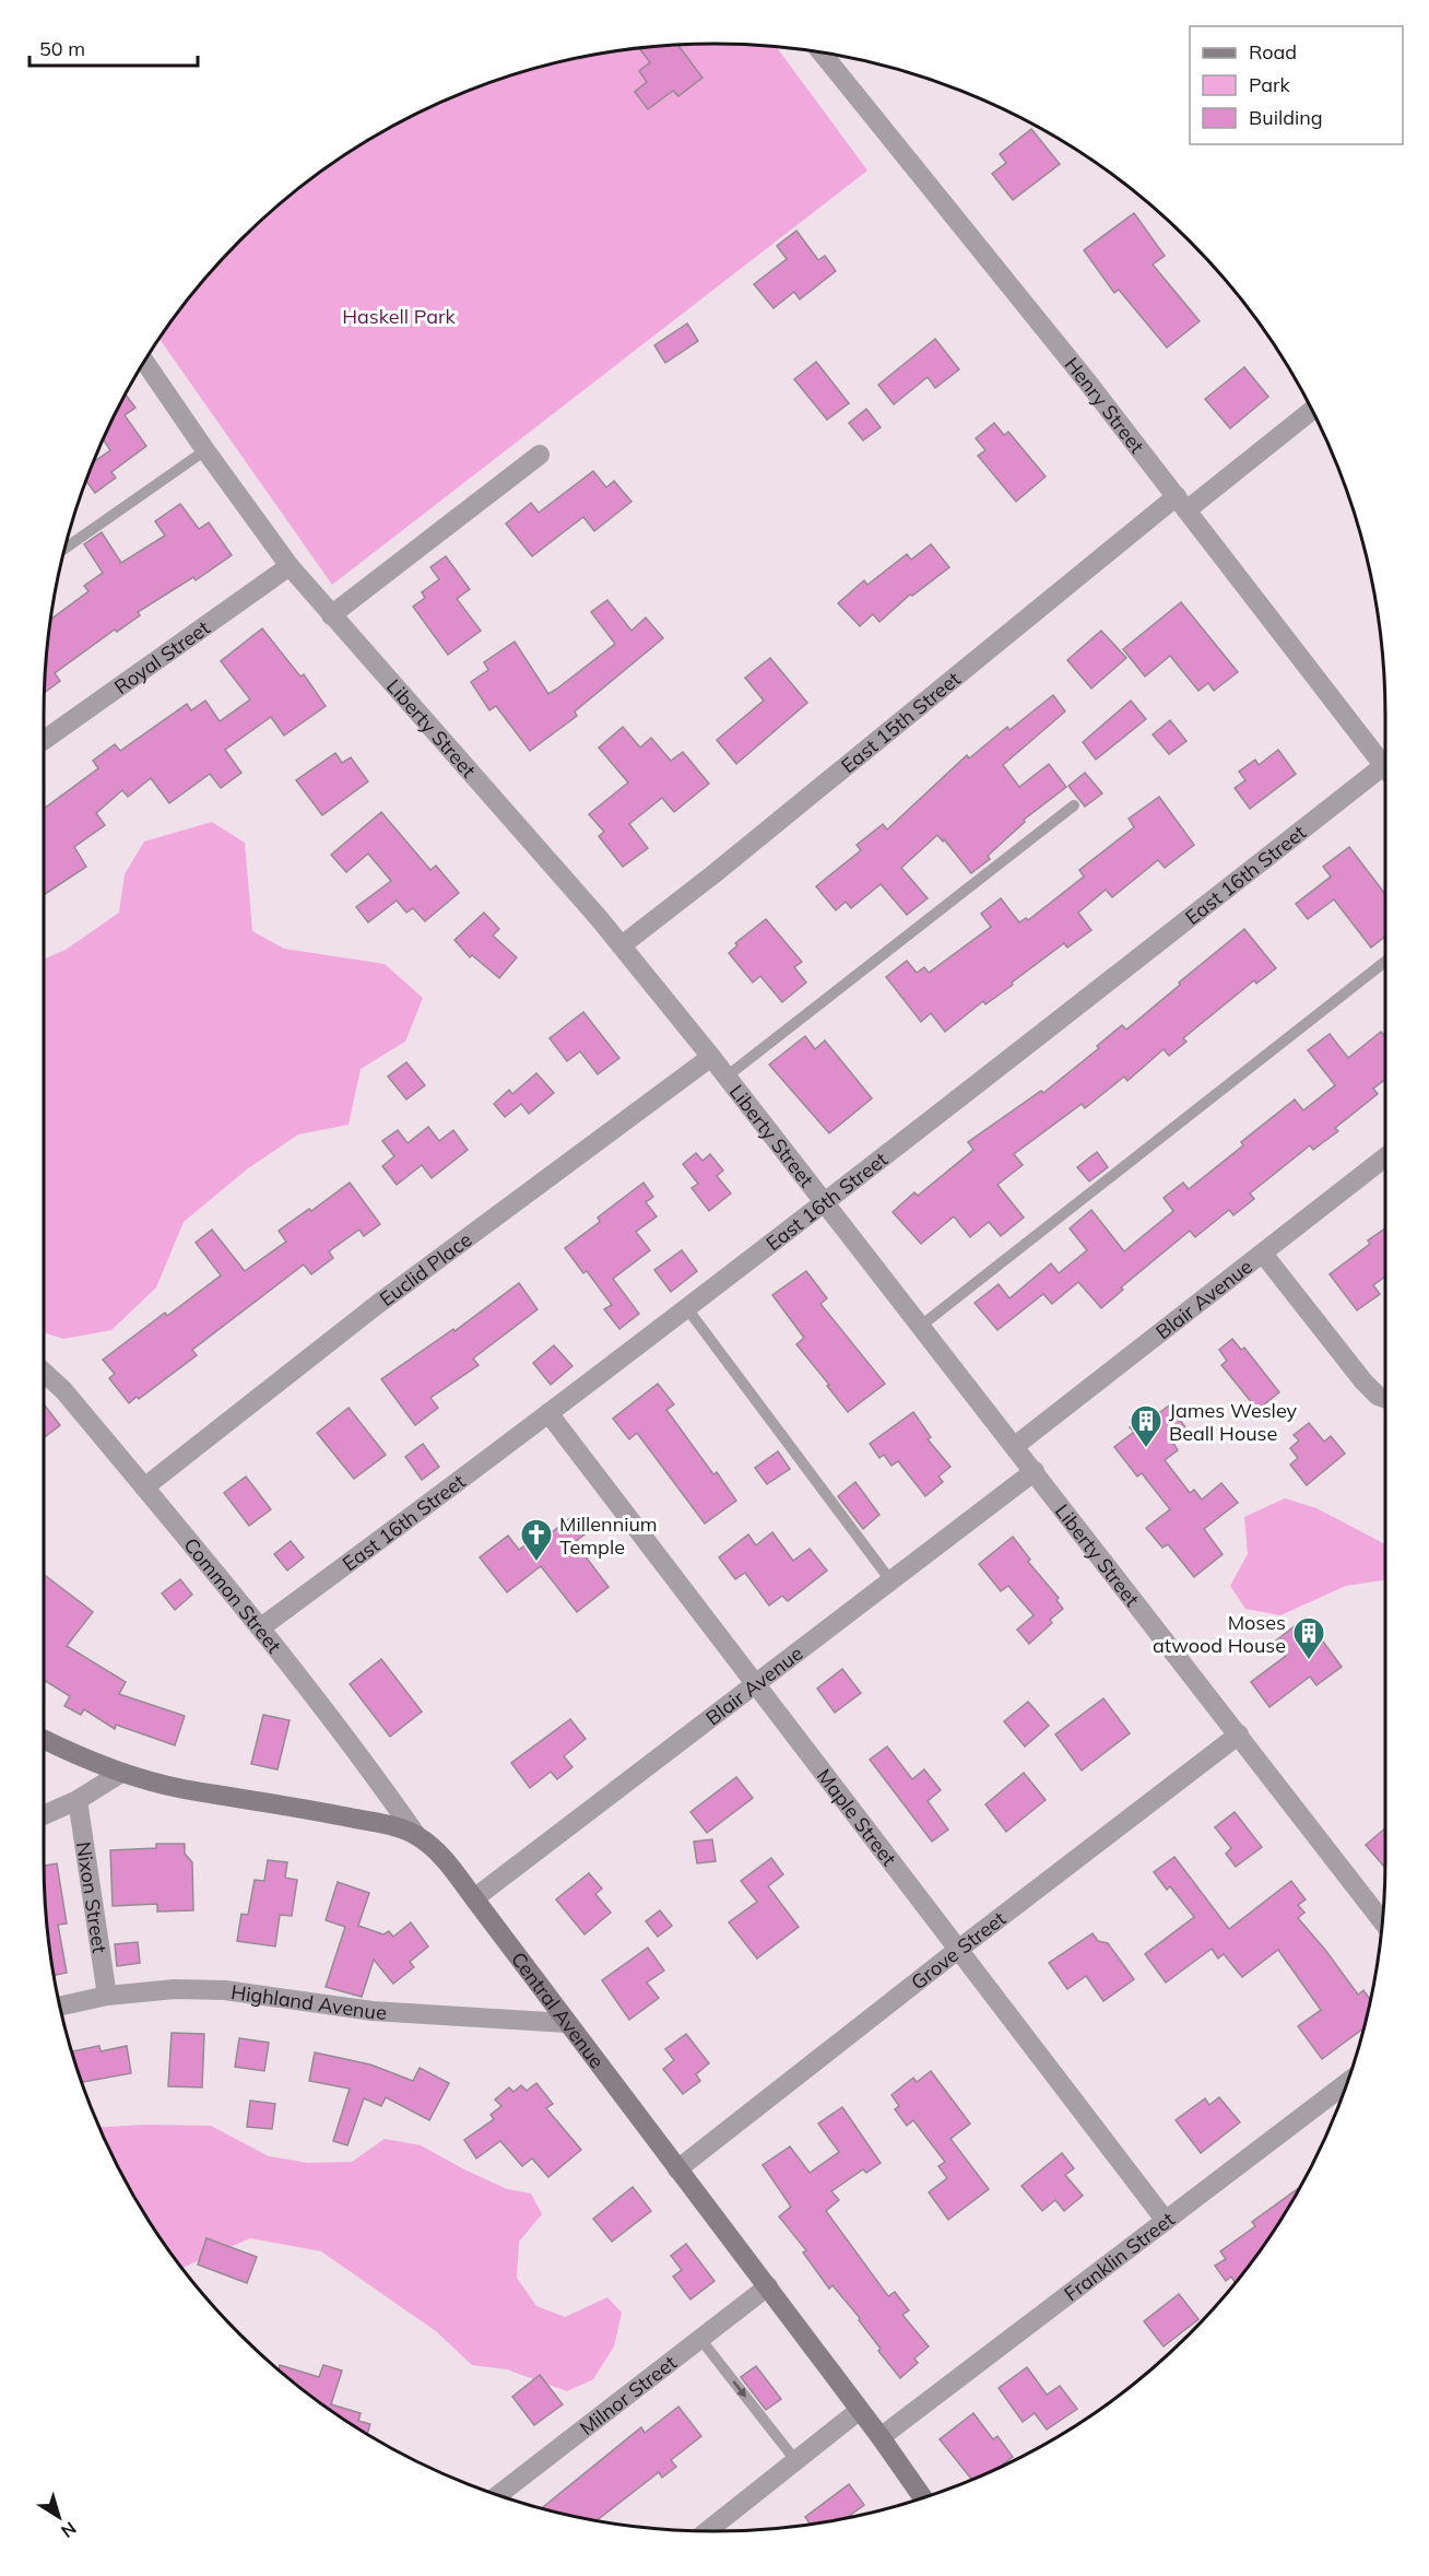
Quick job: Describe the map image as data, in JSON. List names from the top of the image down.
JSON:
{
  "streets": {
    "street": [
      "Henry Street",
      "Royal Street",
      "East 15th Street",
      "Liberty Street",
      "East 16th Street",
      "Euclid Place",
      "Blair Avenue",
      "Common Street",
      "Maple Street",
      "Nixon Street",
      "Grove Street",
      "Highland Avenue",
      "Central Avenue",
      "Franklin Street",
      "Milnor Street"
    ]
  },
  "crossings": [
    ["Henry Street", "East 15th Street"],
    ["Royal Street", "Liberty Street"],
    ["East 15th Street", "Liberty Street"],
    ["Liberty Street", "East 16th Street"],
    ["Liberty Street", "Euclid Place"],
    ["Liberty Street", "Blair Avenue"],
    ["Liberty Street", "Grove Street"],
    ["East 16th Street", "Common Street"],
    ["East 16th Street", "Maple Street"],
    ["Euclid Place", "Common Street"],
    ["Blair Avenue", "Maple Street"],
    ["Blair Avenue", "Central Avenue"],
    ["Common Street", "Central Avenue"],
    ["Maple Street", "Grove Street"],
    ["Maple Street", "Franklin Street"],
    ["Nixon Street", "Highland Avenue"],
    ["Grove Street", "Central Avenue"],
    ["Highland Avenue", "Central Avenue"],
    ["Central Avenue", "Franklin Street"],
    ["Central Avenue", "Milnor Street"]
  ],
  "parks": ["Haskell Park"],
  "places": {
    "building": ["James Wesley Beall House", "Moses atwood House"],
    "church": ["Millennium Temple"]
  },
  "legend": ["Road", "Park", "Building"],
  "scale_bar": "50 m",
  "north": "bottom right"
}
